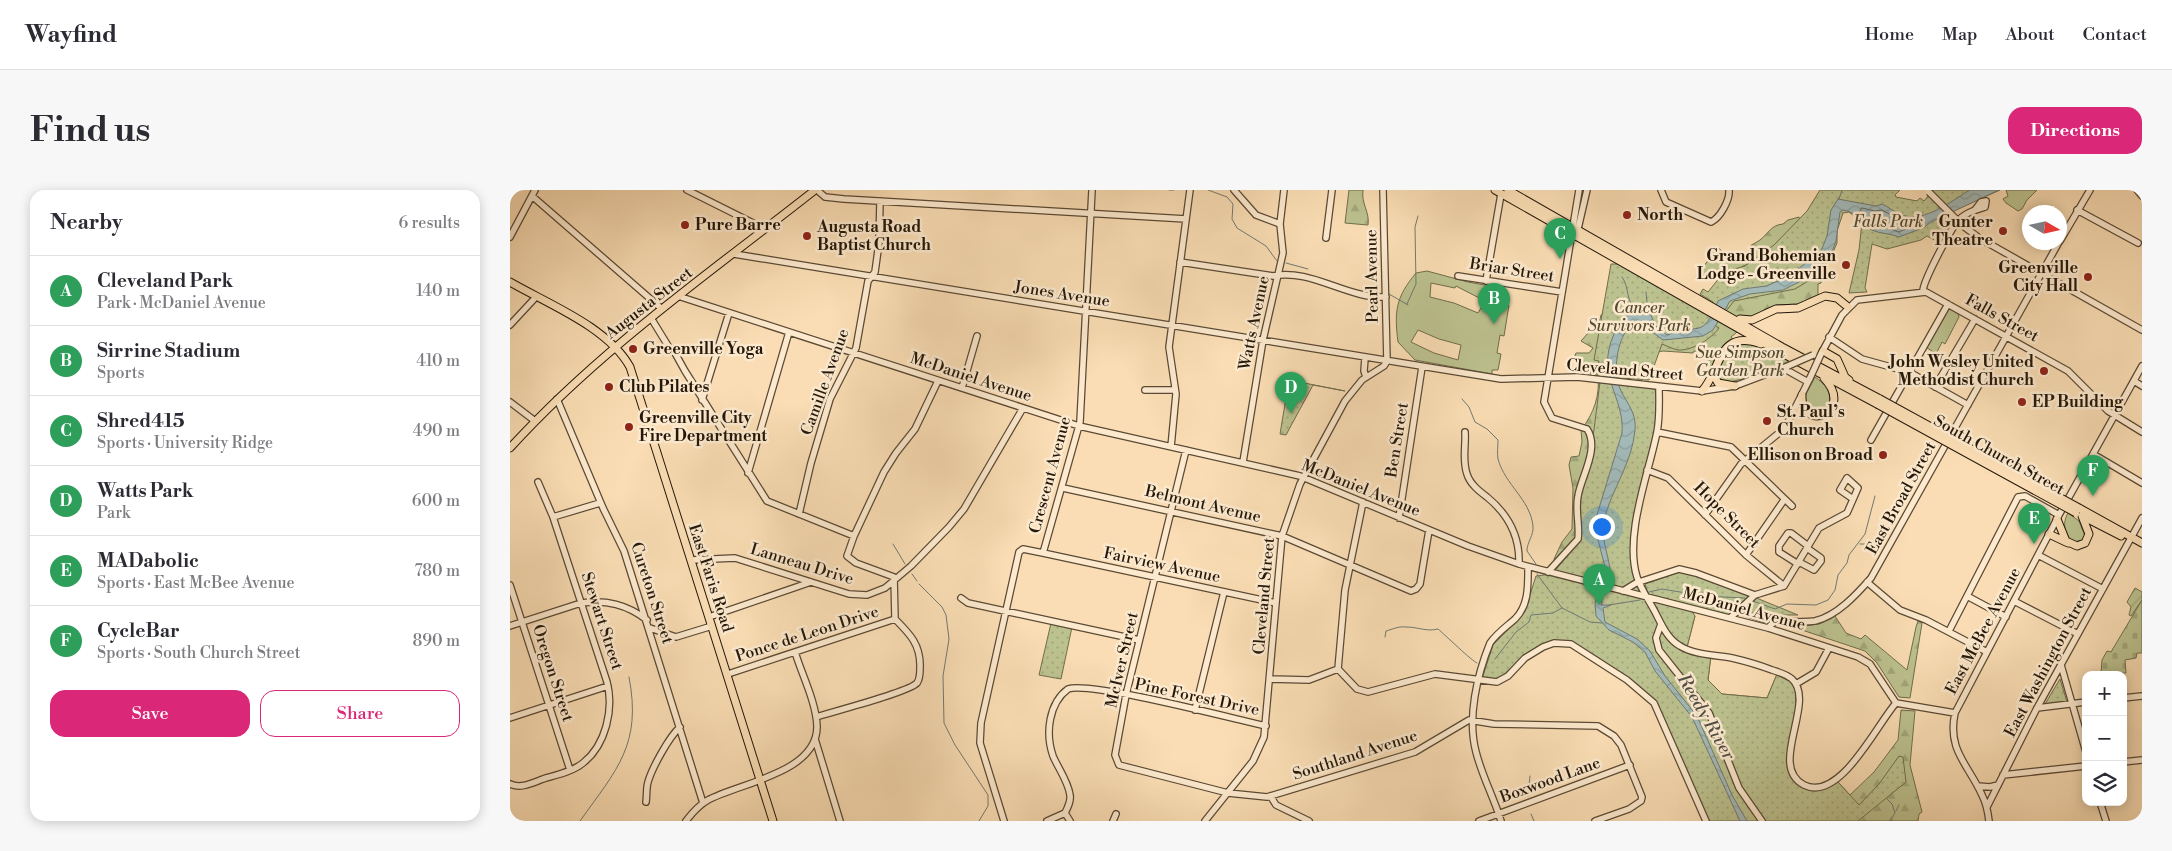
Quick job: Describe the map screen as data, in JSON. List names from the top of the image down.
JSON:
{
  "streets": {
    "main road": ["Augusta Street", "South Church Street", "East Faris Road"],
    "street": [
      "Briar Street",
      "Pearl Avenue",
      "Jones Avenue",
      "Falls Street",
      "Watts Avenue",
      "Cleveland Street",
      "McDaniel Avenue",
      "Camille Avenue",
      "Ben Street",
      "Crescent Avenue",
      "East Broad Street",
      "Belmont Avenue",
      "Hope Street",
      "Lanneau Drive",
      "Fairview Avenue",
      "Cureton Street",
      "Stewart Street",
      "East McBee Avenue",
      "Ponce de Leon Drive",
      "McIver Street",
      "East Washington Street",
      "Oregon Street",
      "Pine Forest Drive",
      "Southland Avenue",
      "Boxwood Lane"
    ]
  },
  "crossings": [
    ["Pearl Avenue", "Jones Avenue"],
    ["Pearl Avenue", "Cleveland Street"],
    ["Jones Avenue", "Augusta Street"],
    ["Jones Avenue", "Watts Avenue"],
    ["Jones Avenue", "Cleveland Street"],
    ["Jones Avenue", "Camille Avenue"],
    ["Jones Avenue", "Crescent Avenue"],
    ["Augusta Street", "McDaniel Avenue"],
    ["Augusta Street", "East Faris Road"],
    ["Augusta Street", "Cureton Street"],
    ["Falls Street", "East Broad Street"],
    ["Falls Street", "East McBee Avenue"],
    ["Watts Avenue", "McDaniel Avenue"],
    ["Cleveland Street", "McDaniel Avenue"],
    ["Cleveland Street", "Ben Street"],
    ["Cleveland Street", "Belmont Avenue"],
    ["Cleveland Street", "Fairview Avenue"],
    ["Cleveland Street", "McIver Street"],
    ["Cleveland Street", "Pine Forest Drive"],
    ["McDaniel Avenue", "Camille Avenue"],
    ["McDaniel Avenue", "Ben Street"],
    ["McDaniel Avenue", "Crescent Avenue"],
    ["McDaniel Avenue", "East Broad Street"],
    ["McDaniel Avenue", "Belmont Avenue"],
    ["McDaniel Avenue", "Lanneau Drive"],
    ["McDaniel Avenue", "McIver Street"],
    ["South Church Street", "East Washington Street"],
    ["Crescent Avenue", "Belmont Avenue"],
    ["Crescent Avenue", "Fairview Avenue"],
    ["Belmont Avenue", "McIver Street"],
    ["Lanneau Drive", "East Faris Road"],
    ["Fairview Avenue", "McIver Street"],
    ["East Faris Road", "Ponce de Leon Drive"],
    ["Stewart Street", "Oregon Street"],
    ["East McBee Avenue", "East Washington Street"],
    ["McIver Street", "Pine Forest Drive"]
  ],
  "water": ["Reedy River"],
  "parks": ["Falls Park", "Cancer Survivors Park", "Sue Simpson Garden Park"],
  "places": [
    "North",
    "Pure Barre",
    "Gunter Theatre",
    "Augusta Road Baptist Church",
    "Grand Bohemian Lodge - Greenville",
    "Greenville City Hall",
    "Greenville Yoga",
    "John Wesley United Methodist Church",
    "Club Pilates",
    "EP Building",
    "St. Paul’s Church",
    "Greenville City Fire Department",
    "Ellison on Broad"
  ],
  "north": "right",
  "page": {
    "header": "Wayfind",
    "nav": [
      "Home",
      "Map",
      "About",
      "Contact"
    ],
    "buttons": [
      "Directions",
      ["Save", "Share"]
    ],
    "title": "Find us",
    "heading": ["Nearby", "6 results"],
    "pins": [
      "C",
      "B",
      "D",
      "F",
      "E",
      "A"
    ],
    "list": [
      {
        "mark": "A",
        "name": "Cleveland Park",
        "note": "Park · McDaniel Avenue",
        "value": "140 m"
      },
      {
        "mark": "B",
        "name": "Sirrine Stadium",
        "note": "Sports",
        "value": "410 m"
      },
      {
        "mark": "C",
        "name": "Shred415",
        "note": "Sports · University Ridge",
        "value": "490 m"
      },
      {
        "mark": "D",
        "name": "Watts Park",
        "note": "Park",
        "value": "600 m"
      },
      {
        "mark": "E",
        "name": "MADabolic",
        "note": "Sports · East McBee Avenue",
        "value": "780 m"
      },
      {
        "mark": "F",
        "name": "CycleBar",
        "note": "Sports · South Church Street",
        "value": "890 m"
      }
    ],
    "map_buttons": ["+", "−"]
  }
}
